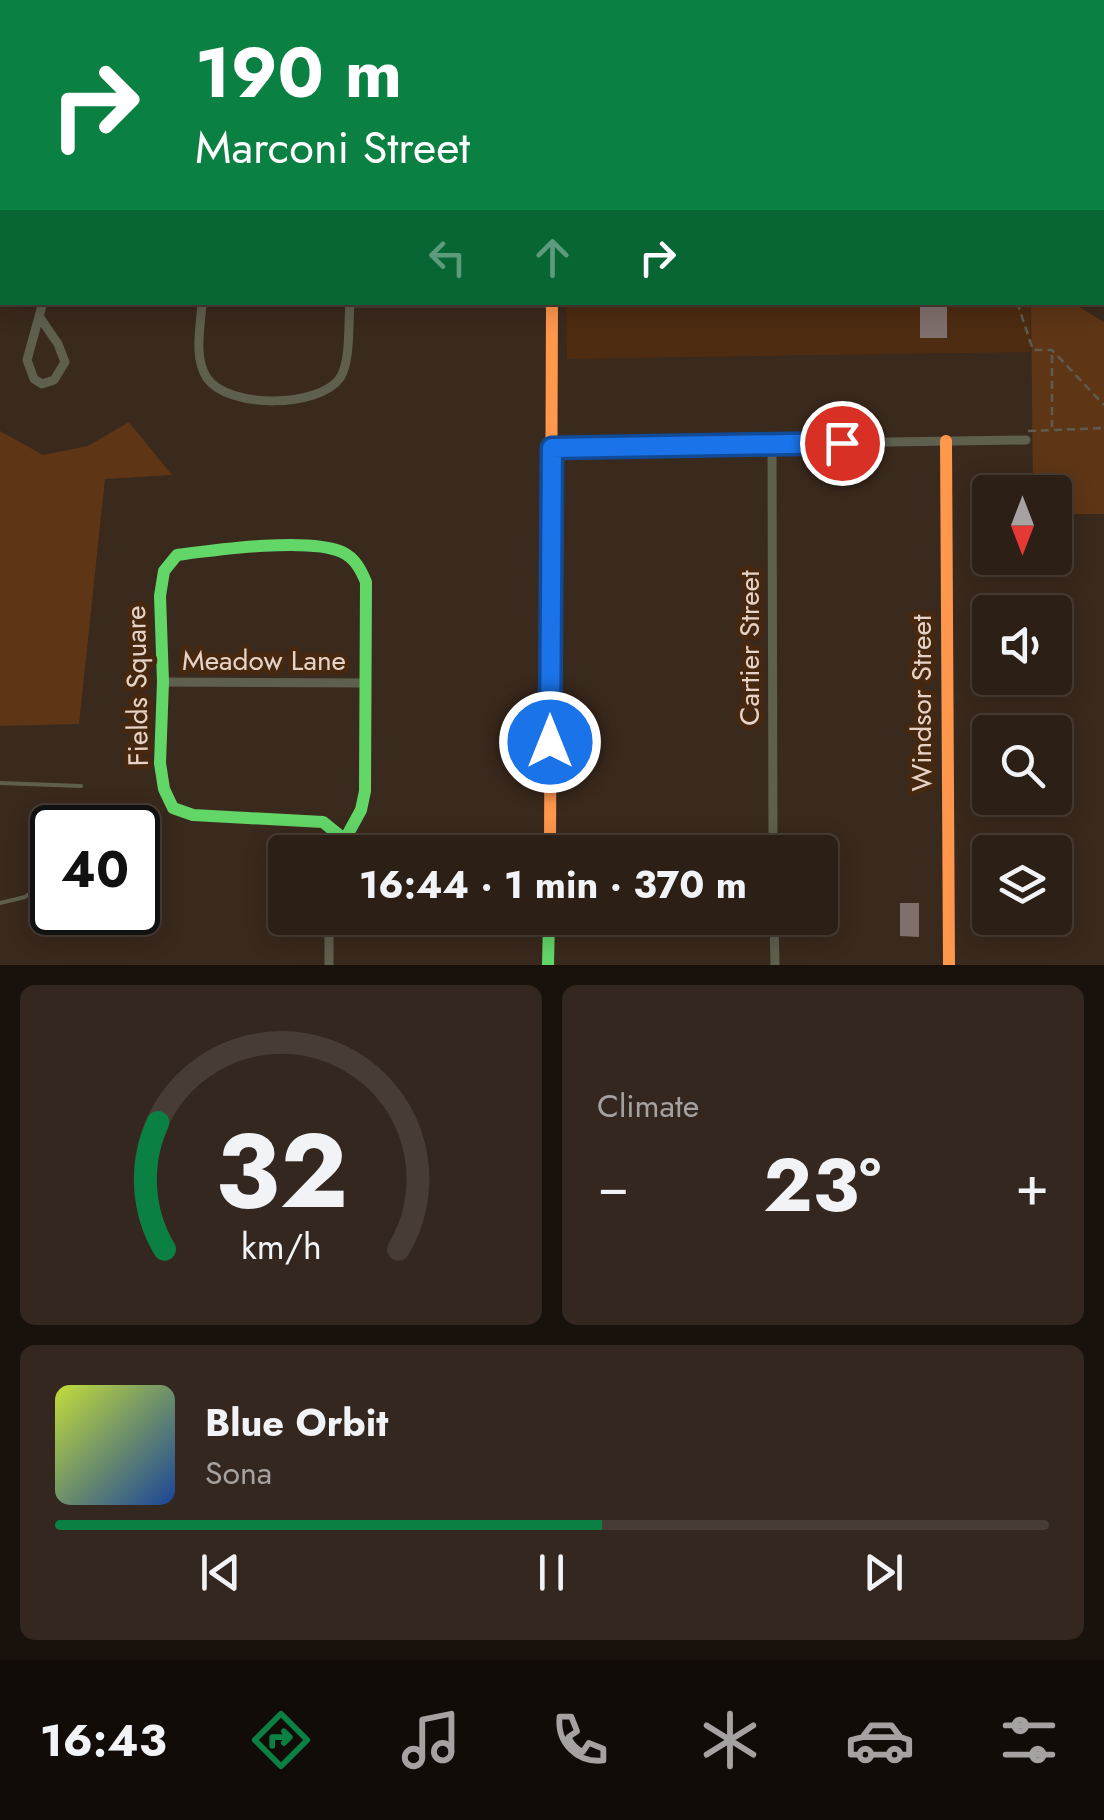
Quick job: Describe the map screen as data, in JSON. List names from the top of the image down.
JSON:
{
  "streets": {
    "street": [
      "Cartier Street",
      "Meadow Lane",
      "Fields Square",
      "Windsor Street"
    ]
  },
  "crossings": [
    ["Meadow Lane", "Fields Square"]
  ],
  "north": "bottom",
  "page": {
    "turn": ["190 m", "Marconi Street"],
    "limit": "40",
    "trip": "16:44 · 1 min · 370 m",
    "tile": "Climate",
    "heat": ["−", "23°", "+"],
    "song": ["Blue Orbit", "Sona"],
    "tabs": "16:43",
    "gauge": ["32", "km/h"]
  }
}
